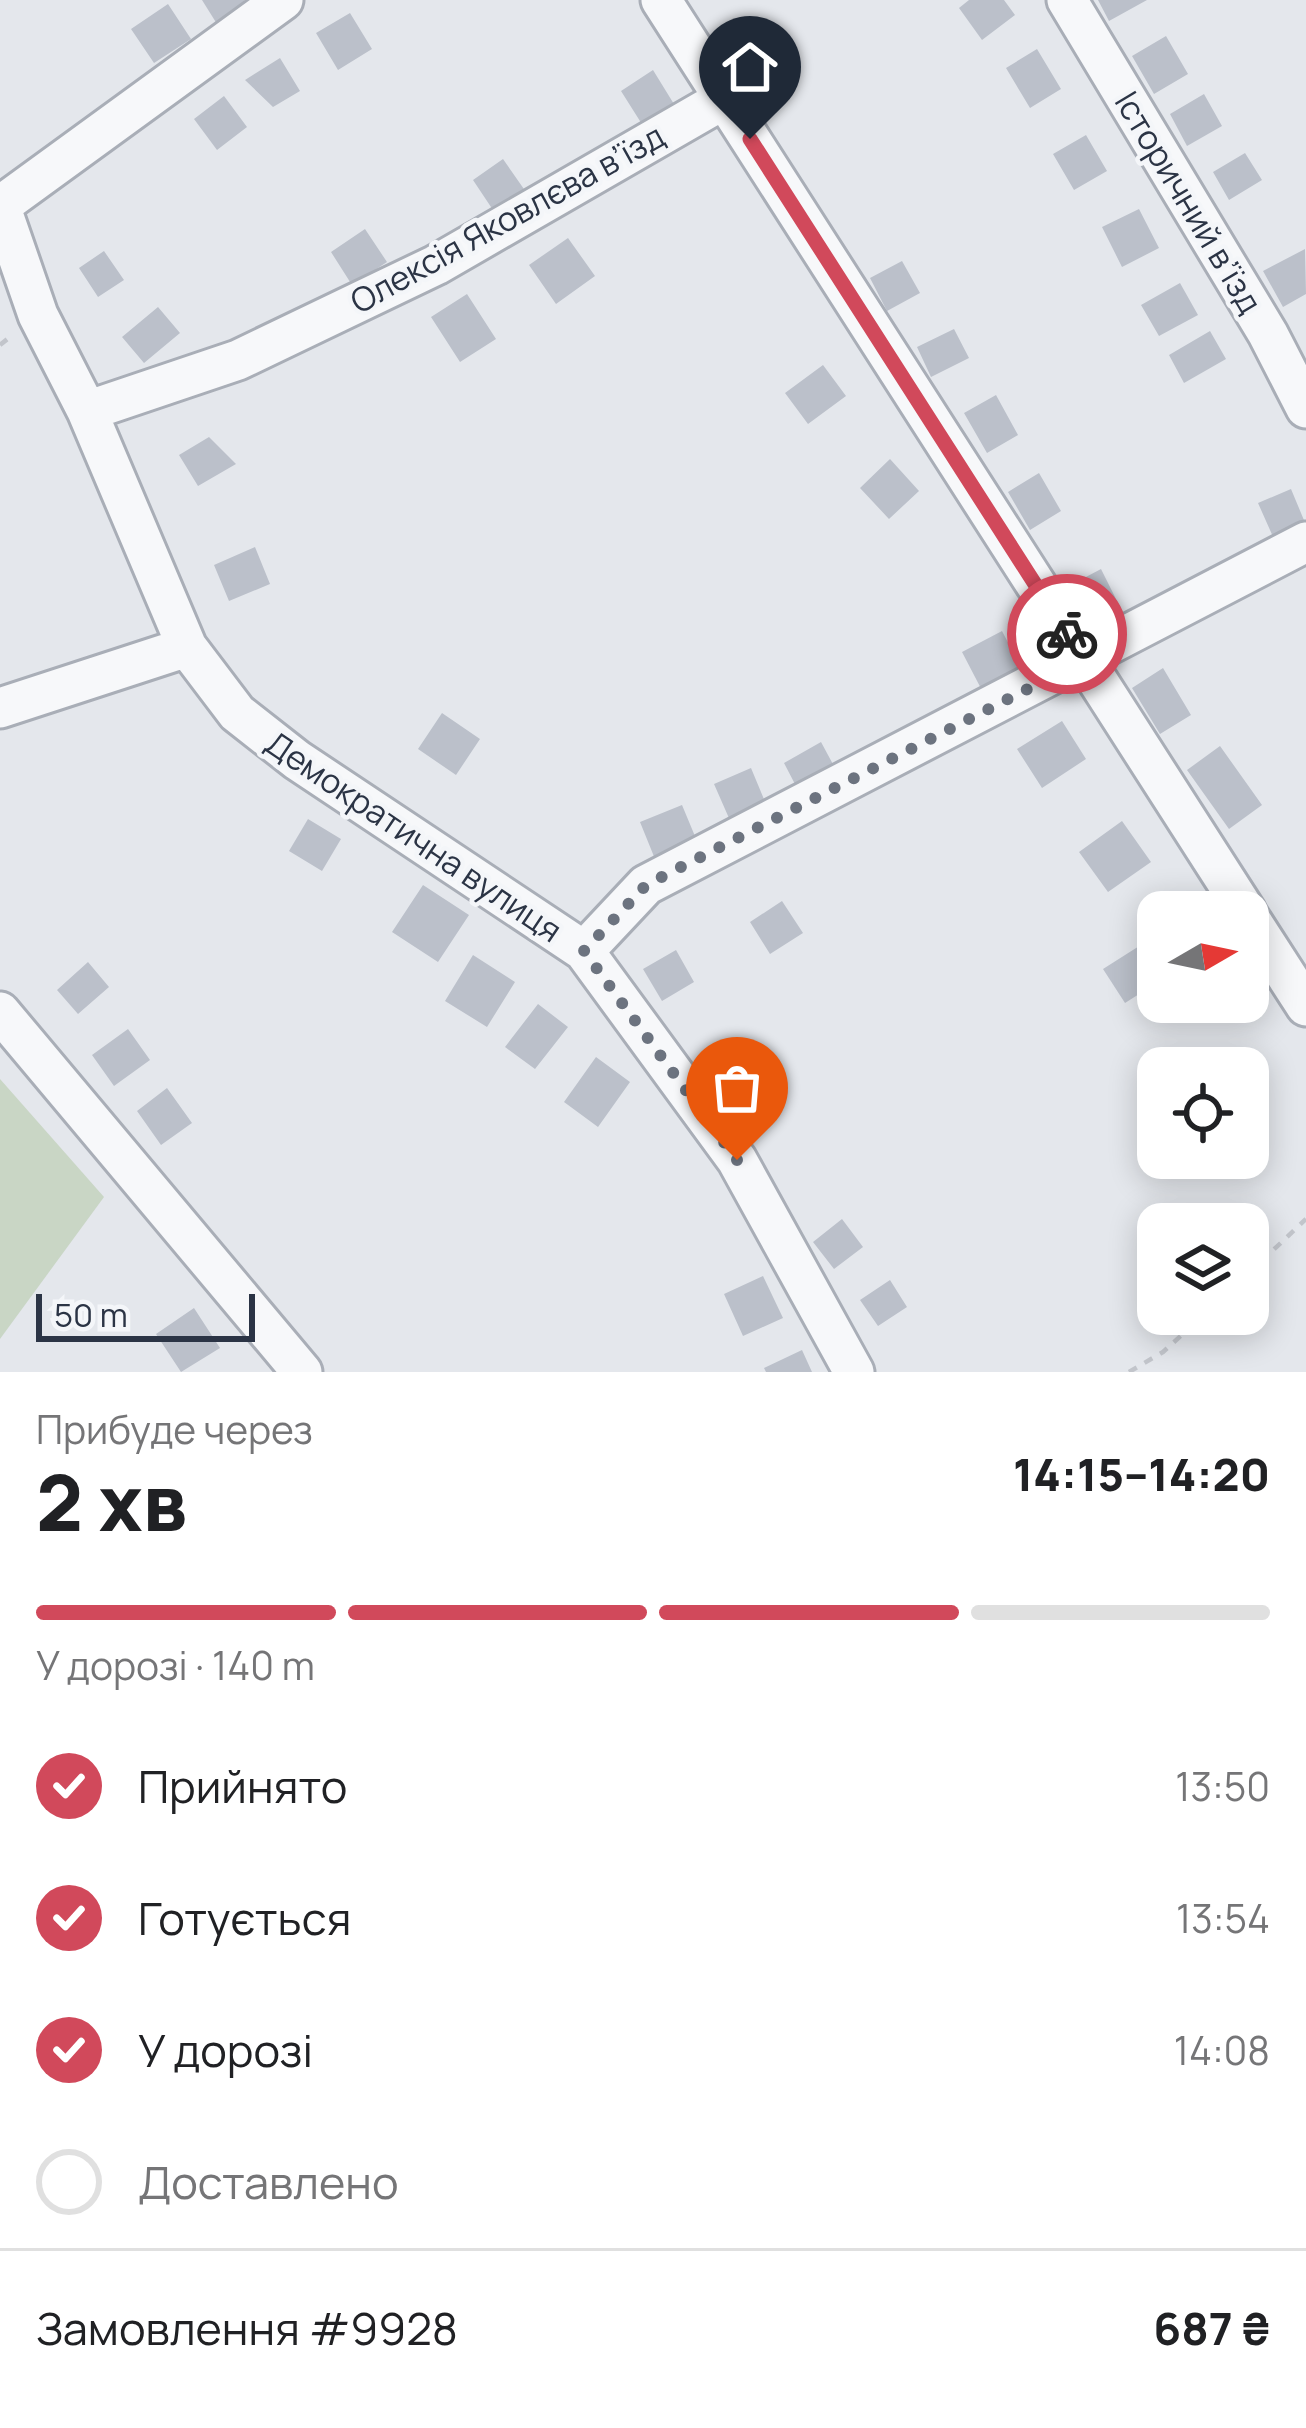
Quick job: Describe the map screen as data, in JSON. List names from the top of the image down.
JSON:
{
  "streets": {
    "street": ["Історичний в’їзд", "Олексія Яковлєва в’їзд", "Демократична вулиця"]
  },
  "crossings": [
    ["Олексія Яковлєва в’їзд", "Демократична вулиця"]
  ],
  "scale_bar": "50 m",
  "north": "right",
  "page": {
    "scale": "50 m",
    "heading": ["2 хв", "Прибуде через", "14:15–14:20"],
    "panel": ["Замовлення #9928", "687 ₴"],
    "bar": "У дорозі · 140 m",
    "list": [
      ["Прийнято", "13:50"],
      ["Готується", "13:54"],
      ["У дорозі", "14:08"],
      "Доставлено"
    ]
  }
}
